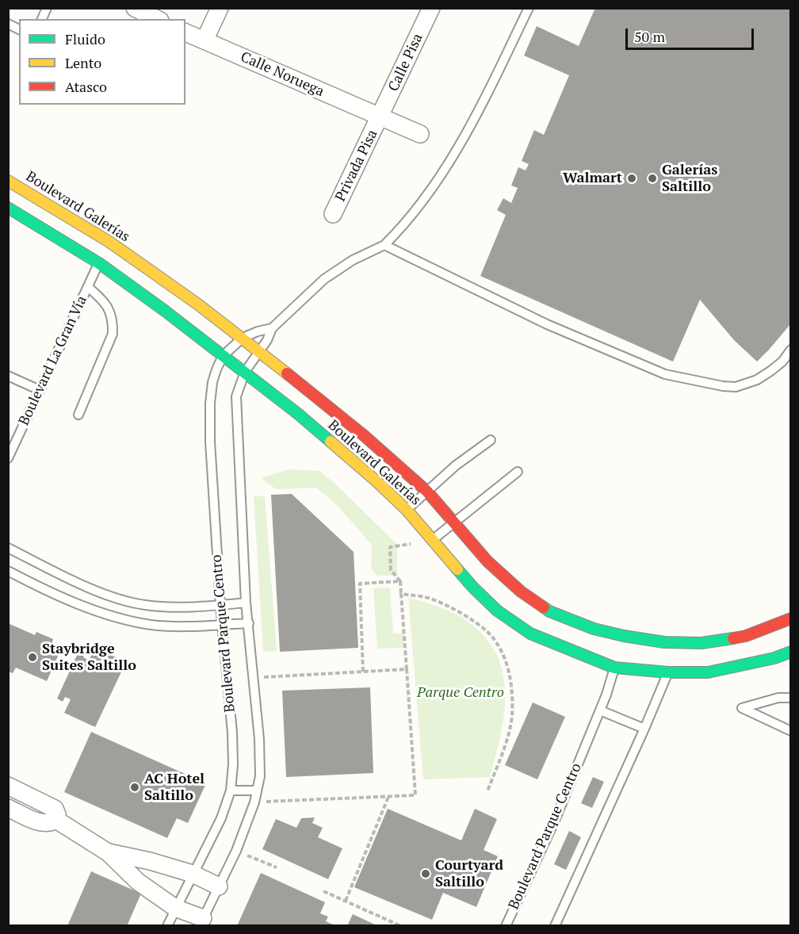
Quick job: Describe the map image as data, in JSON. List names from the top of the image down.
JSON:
{
  "streets": {
    "street": [
      "Calle Pisa",
      "Calle Noruega",
      "Privada Pisa",
      "Boulevard Galerías"
    ],
    "lane": ["Boulevard La Gran Vía", "Boulevard Parque Centro"]
  },
  "crossings": [
    ["Calle Pisa", "Calle Noruega"],
    ["Calle Pisa", "Privada Pisa"],
    ["Calle Noruega", "Privada Pisa"],
    ["Boulevard Galerías", "Boulevard La Gran Vía"],
    ["Boulevard Galerías", "Boulevard Parque Centro"]
  ],
  "parks": ["Parque Centro"],
  "places": [
    "Walmart",
    "Galerías Saltillo",
    "Staybridge Suites Saltillo",
    "AC Hotel Saltillo",
    "Courtyard Saltillo"
  ],
  "legend": ["Fluido", "Lento", "Atasco"],
  "scale_bar": "50 m"
}
